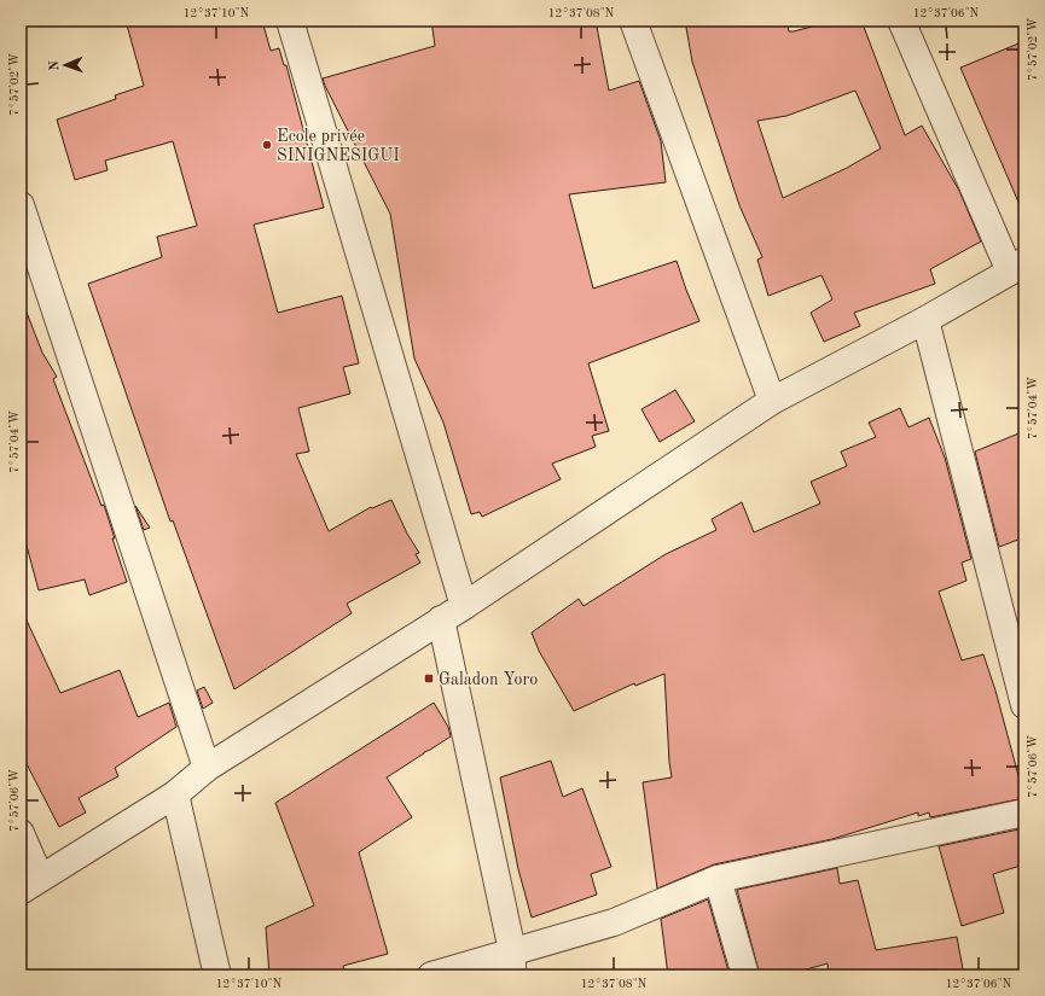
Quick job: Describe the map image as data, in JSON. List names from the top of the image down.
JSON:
{
  "places": {
    "other": ["Ecole privée SINIGNESIGUI"],
    "transit": ["Galadon Yoro"]
  },
  "north": "left",
  "coordinates": [
    "12°37'10\"N",
    "12°37'08\"N",
    "12°37'06\"N",
    "7°57'02\"W",
    "7°57'04\"W",
    "7°57'06\"W"
  ]
}
